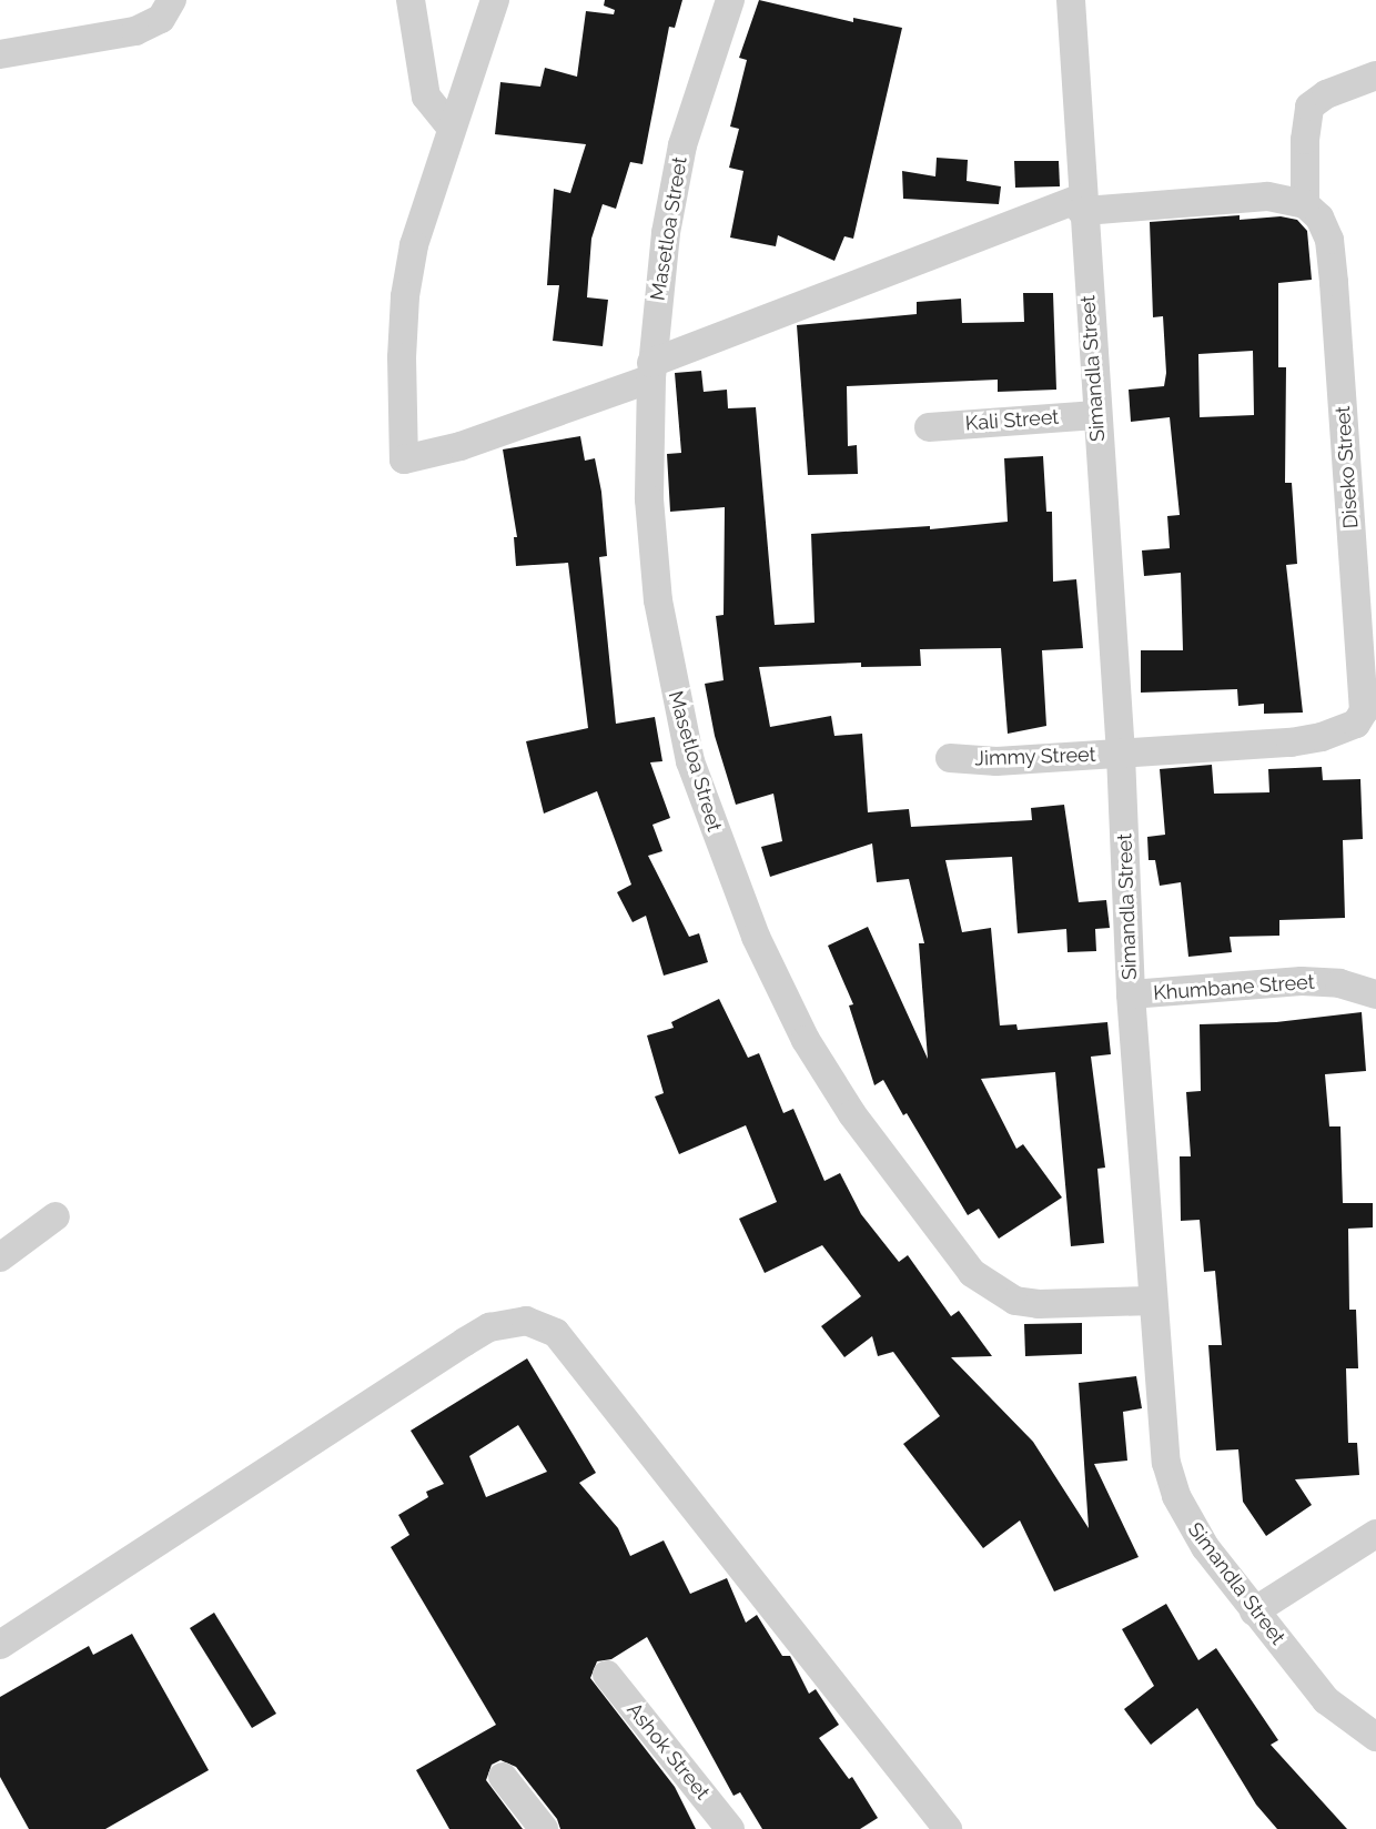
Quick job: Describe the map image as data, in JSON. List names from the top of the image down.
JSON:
{
  "streets": {
    "street": [
      "Masetloa Street",
      "Simandla Street",
      "Kali Street",
      "Diseko Street",
      "Jimmy Street",
      "Khumbane Street",
      "Ashok Street"
    ]
  },
  "crossings": [
    ["Masetloa Street", "Simandla Street"],
    ["Simandla Street", "Kali Street"],
    ["Simandla Street", "Diseko Street"],
    ["Simandla Street", "Jimmy Street"],
    ["Simandla Street", "Khumbane Street"],
    ["Diseko Street", "Jimmy Street"]
  ]
}
